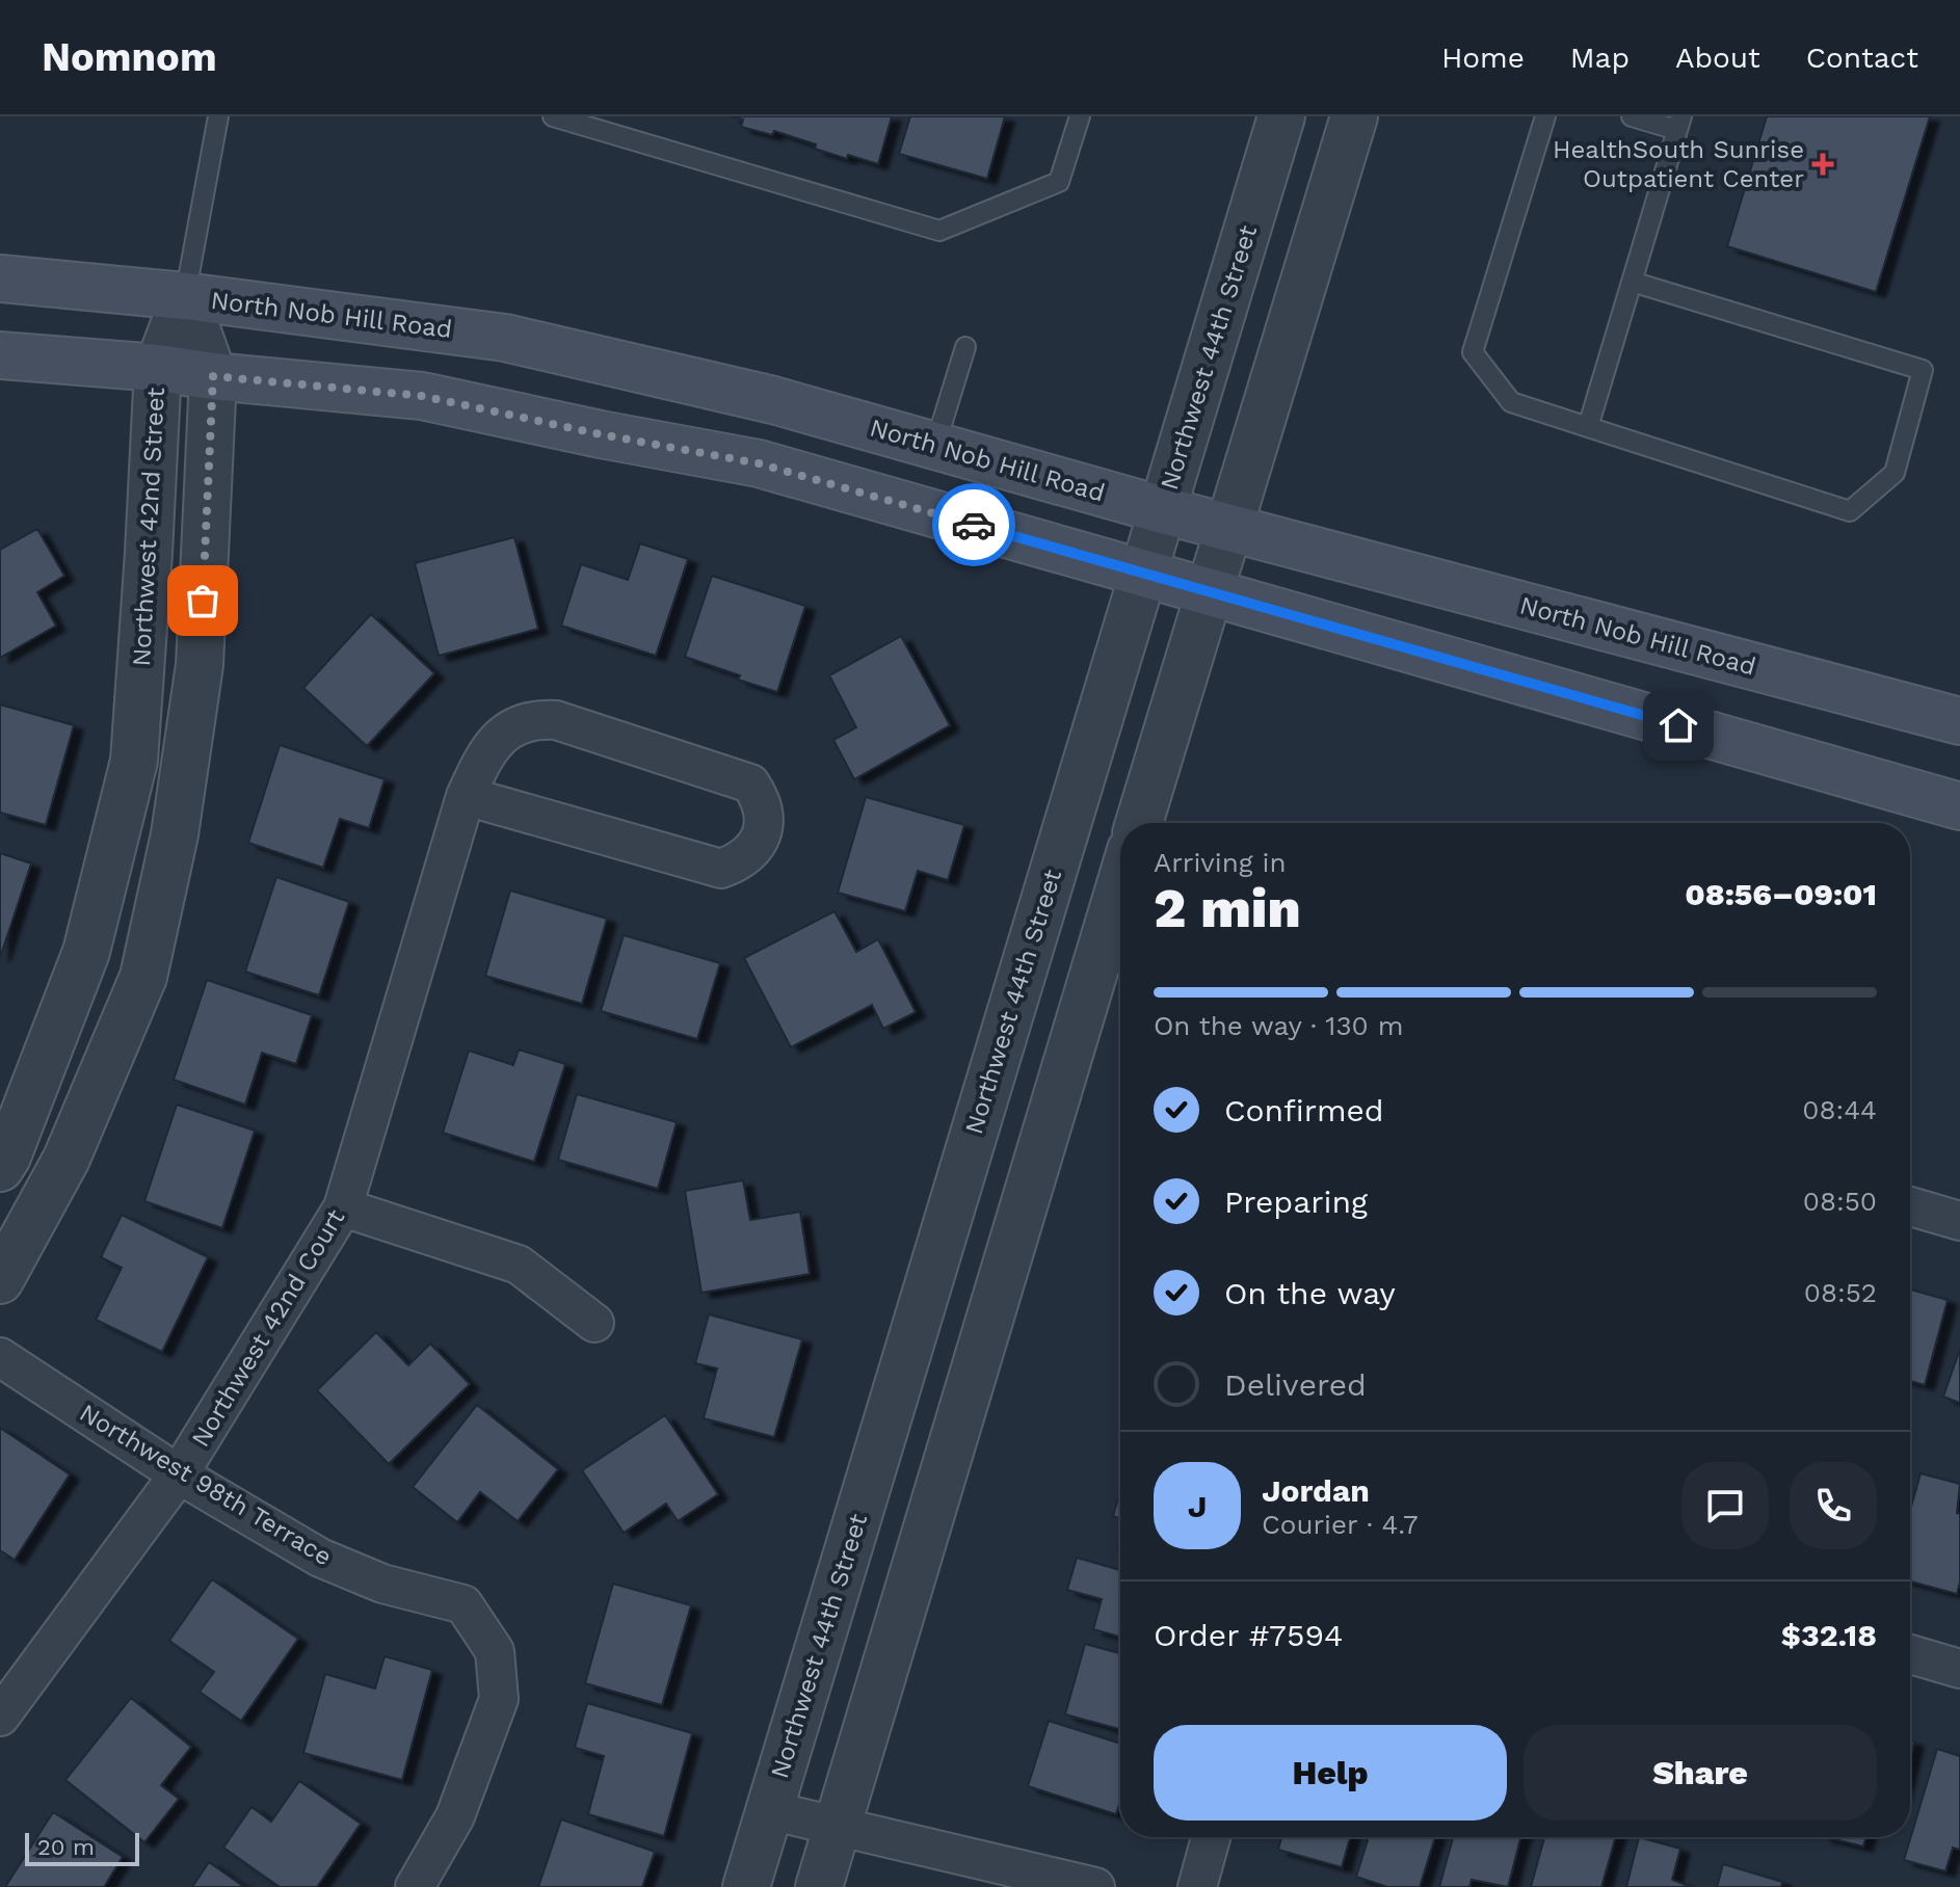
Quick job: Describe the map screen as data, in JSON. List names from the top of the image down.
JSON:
{
  "streets": {
    "main road": ["North Nob Hill Road"],
    "street": [
      "Northwest 44th Street",
      "Northwest 42nd Street",
      "Northwest 42nd Court",
      "Northwest 98th Terrace"
    ]
  },
  "crossings": [
    ["North Nob Hill Road", "Northwest 44th Street"],
    ["North Nob Hill Road", "Northwest 42nd Street"],
    ["Northwest 42nd Court", "Northwest 98th Terrace"]
  ],
  "places": {
    "health": ["HealthSouth Sunrise Outpatient Center"]
  },
  "scale_bar": "20 m",
  "page": {
    "header": "Nomnom",
    "nav": [
      "Home",
      "Map",
      "About",
      "Contact"
    ],
    "heading": ["2 min", "Arriving in", "08:56–09:01"],
    "panel": [
      "Jordan",
      "Courier · 4.7",
      "Order #7594",
      "$32.18"
    ],
    "bar": "On the way · 130 m",
    "list": [
      ["Confirmed", "08:44"],
      ["Preparing", "08:50"],
      ["On the way", "08:52"],
      "Delivered"
    ],
    "round": "J",
    "buttons": ["Help", "Share"],
    "scale": "20 m"
  }
}
